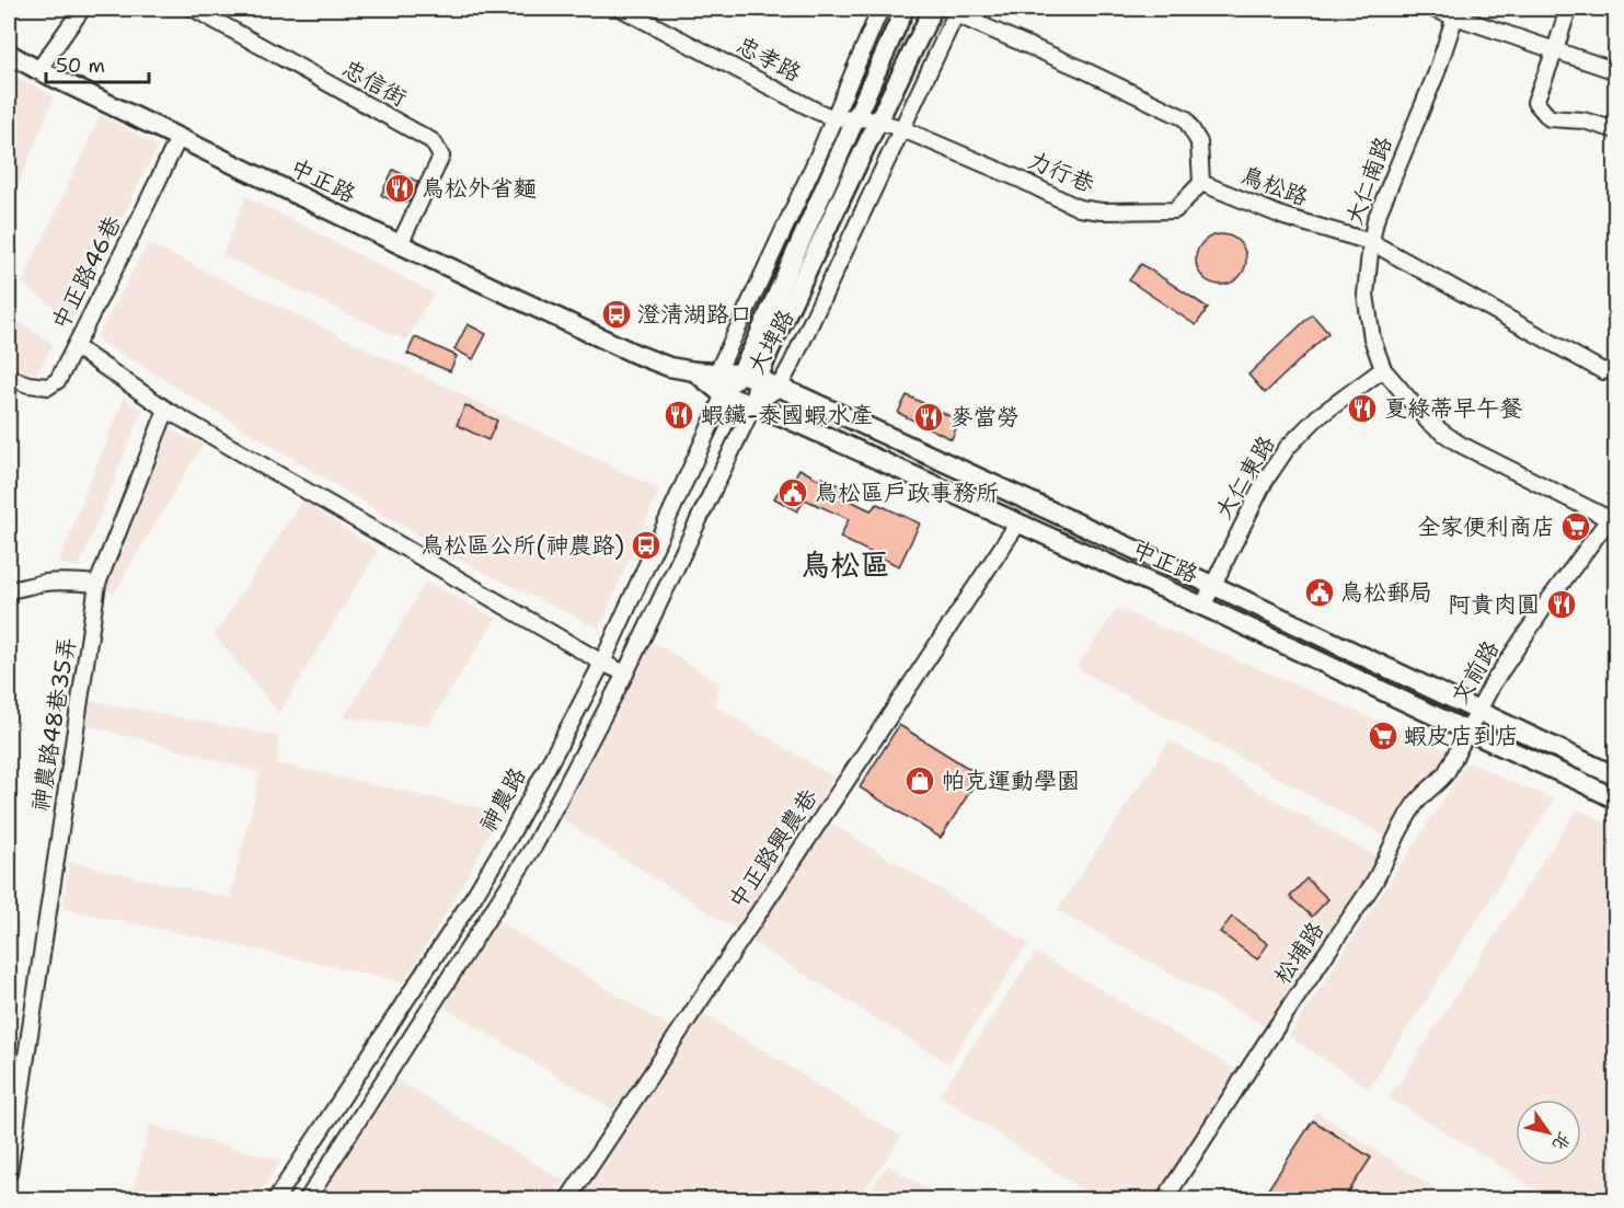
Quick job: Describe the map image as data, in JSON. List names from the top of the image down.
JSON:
{
  "streets": {
    "main road": ["中正路", "大埤路"],
    "street": [
      "忠孝路",
      "忠信街",
      "力行巷",
      "大仁南路",
      "鳥松路",
      "中正路46巷",
      "大仁東路",
      "文前路",
      "神農路48巷35弄",
      "神農路",
      "中正路興農巷",
      "松埔路"
    ]
  },
  "crossings": [
    ["忠孝路", "力行巷"],
    ["忠孝路", "大埤路"],
    ["忠信街", "中正路"],
    ["力行巷", "鳥松路"],
    ["力行巷", "大埤路"],
    ["中正路", "中正路46巷"],
    ["中正路", "大埤路"],
    ["中正路", "大仁東路"],
    ["中正路", "文前路"],
    ["中正路", "神農路"],
    ["中正路", "中正路興農巷"],
    ["中正路", "松埔路"],
    ["大仁南路", "鳥松路"],
    ["大仁南路", "大仁東路"],
    ["大仁南路", "文前路"],
    ["大埤路", "神農路"],
    ["文前路", "松埔路"]
  ],
  "districts": ["鳥松區"],
  "places": {
    "restaurant": [
      "鳥松外省麵",
      "夏綠蒂早午餐",
      "蝦鑶-泰國蝦水產",
      "麥當勞",
      "阿貴肉圓"
    ],
    "bus stop": ["澄清湖路口", "鳥松區公所(神農路)"],
    "public building": ["鳥松區戶政事務所", "鳥松郵局"],
    "supermarket": ["全家便利商店", "蝦皮店到店"],
    "shop": ["帕克運動學園"]
  },
  "scale_bar": "50 m",
  "north": "bottom right"
}
